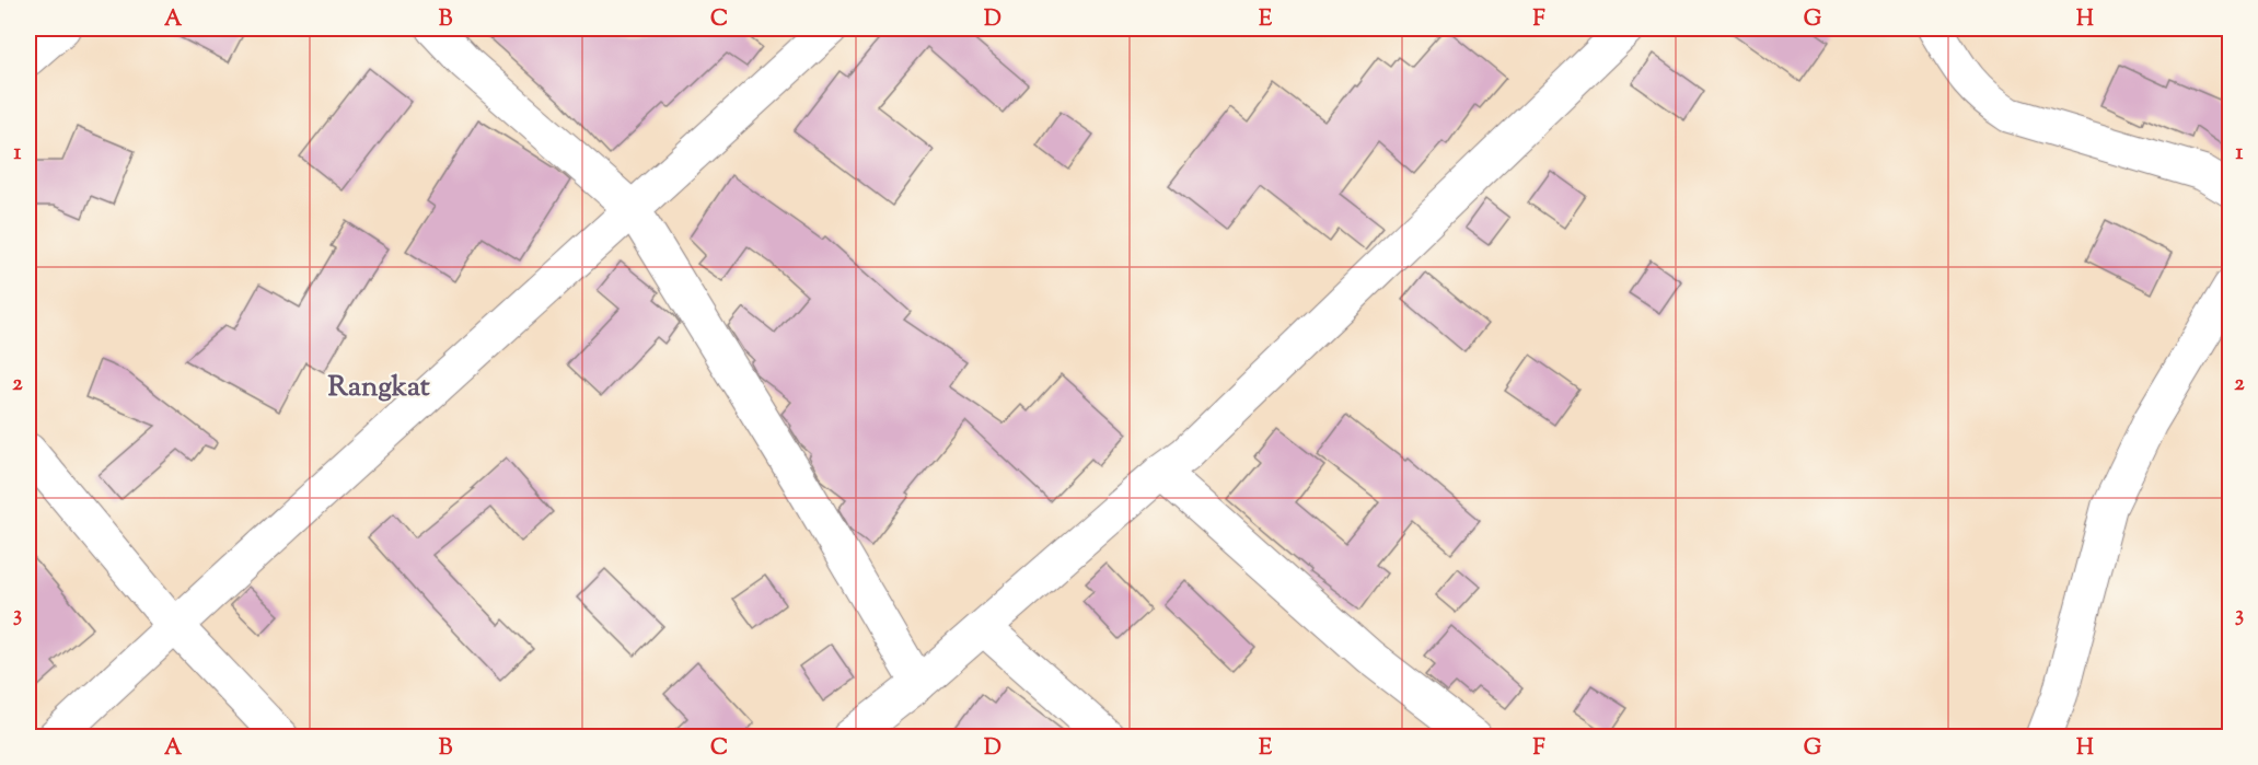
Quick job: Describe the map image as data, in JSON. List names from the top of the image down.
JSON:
{
  "districts": ["Rangkat"],
  "grid": {
    "columns": [
      "A",
      "B",
      "C",
      "D",
      "E",
      "F",
      "G",
      "H"
    ],
    "rows": ["1", "2", "3"]
  }
}
